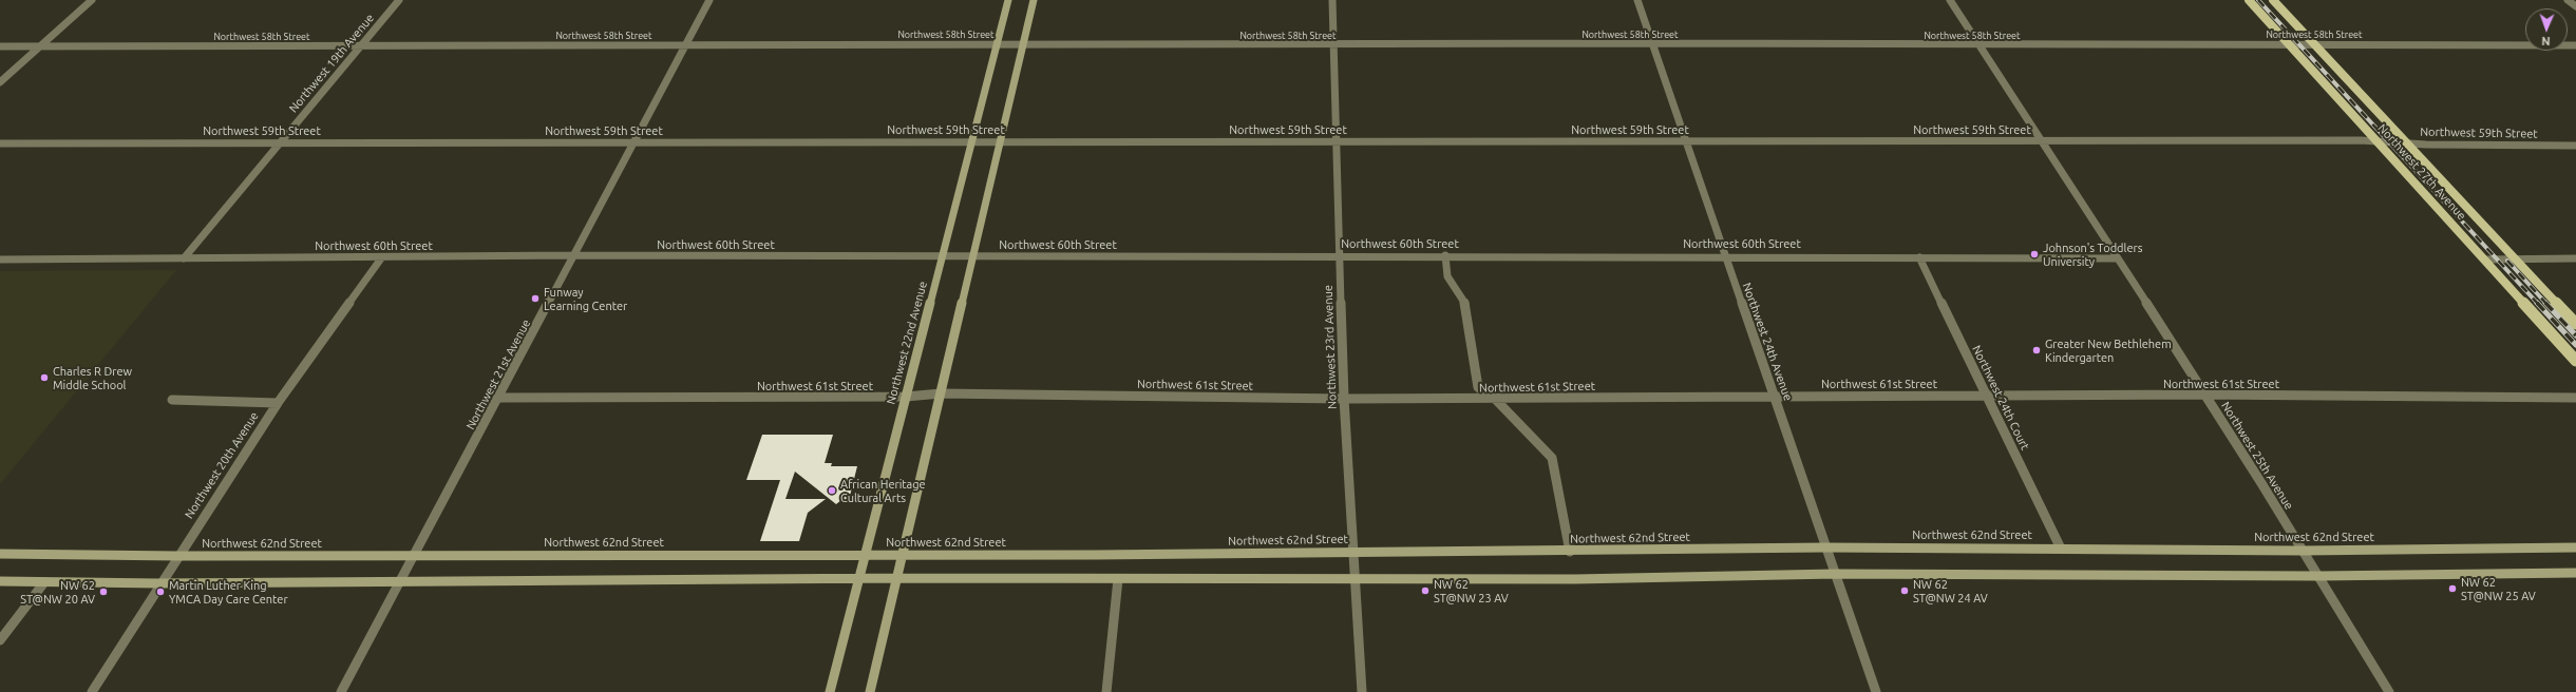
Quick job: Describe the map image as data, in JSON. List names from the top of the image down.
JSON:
{
  "streets": {
    "main road": ["Northwest 27th Avenue", "Northwest 22nd Avenue", "Northwest 62nd Street"],
    "street": [
      "Northwest 58th Street",
      "Northwest 19th Avenue",
      "Northwest 59th Street",
      "Northwest 60th Street",
      "Northwest 24th Avenue",
      "Northwest 23rd Avenue",
      "Northwest 21st Avenue",
      "Northwest 61st Street",
      "Northwest 24th Court",
      "Northwest 25th Avenue",
      "Northwest 20th Avenue"
    ]
  },
  "crossings": [
    ["Northwest 58th Street", "Northwest 19th Avenue"],
    ["Northwest 58th Street", "Northwest 27th Avenue"],
    ["Northwest 58th Street", "Northwest 24th Avenue"],
    ["Northwest 58th Street", "Northwest 22nd Avenue"],
    ["Northwest 58th Street", "Northwest 23rd Avenue"],
    ["Northwest 58th Street", "Northwest 21st Avenue"],
    ["Northwest 58th Street", "Northwest 25th Avenue"],
    ["Northwest 19th Avenue", "Northwest 59th Street"],
    ["Northwest 19th Avenue", "Northwest 60th Street"],
    ["Northwest 59th Street", "Northwest 27th Avenue"],
    ["Northwest 59th Street", "Northwest 24th Avenue"],
    ["Northwest 59th Street", "Northwest 22nd Avenue"],
    ["Northwest 59th Street", "Northwest 23rd Avenue"],
    ["Northwest 59th Street", "Northwest 21st Avenue"],
    ["Northwest 59th Street", "Northwest 25th Avenue"],
    ["Northwest 60th Street", "Northwest 24th Avenue"],
    ["Northwest 60th Street", "Northwest 22nd Avenue"],
    ["Northwest 60th Street", "Northwest 23rd Avenue"],
    ["Northwest 60th Street", "Northwest 21st Avenue"],
    ["Northwest 60th Street", "Northwest 24th Court"],
    ["Northwest 60th Street", "Northwest 25th Avenue"],
    ["Northwest 60th Street", "Northwest 20th Avenue"],
    ["Northwest 24th Avenue", "Northwest 61st Street"],
    ["Northwest 24th Avenue", "Northwest 62nd Street"],
    ["Northwest 22nd Avenue", "Northwest 61st Street"],
    ["Northwest 22nd Avenue", "Northwest 62nd Street"],
    ["Northwest 23rd Avenue", "Northwest 61st Street"],
    ["Northwest 23rd Avenue", "Northwest 62nd Street"],
    ["Northwest 21st Avenue", "Northwest 61st Street"],
    ["Northwest 21st Avenue", "Northwest 62nd Street"],
    ["Northwest 61st Street", "Northwest 24th Court"],
    ["Northwest 61st Street", "Northwest 25th Avenue"],
    ["Northwest 24th Court", "Northwest 62nd Street"],
    ["Northwest 25th Avenue", "Northwest 62nd Street"],
    ["Northwest 20th Avenue", "Northwest 62nd Street"]
  ],
  "places": [
    "Johnson's Toddlers University",
    "Funway Learning Center",
    "Greater New Bethlehem Kindergarten",
    "Charles R Drew Middle School",
    "African Heritage Cultural Arts",
    "NW 62 ST@NW 25 AV",
    "NW 62 ST@NW 23 AV",
    "NW 62 ST@NW 24 AV",
    "NW 62 ST@NW 20 AV",
    "Martin Luther King YMCA Day Care Center"
  ],
  "north": "bottom"
}
